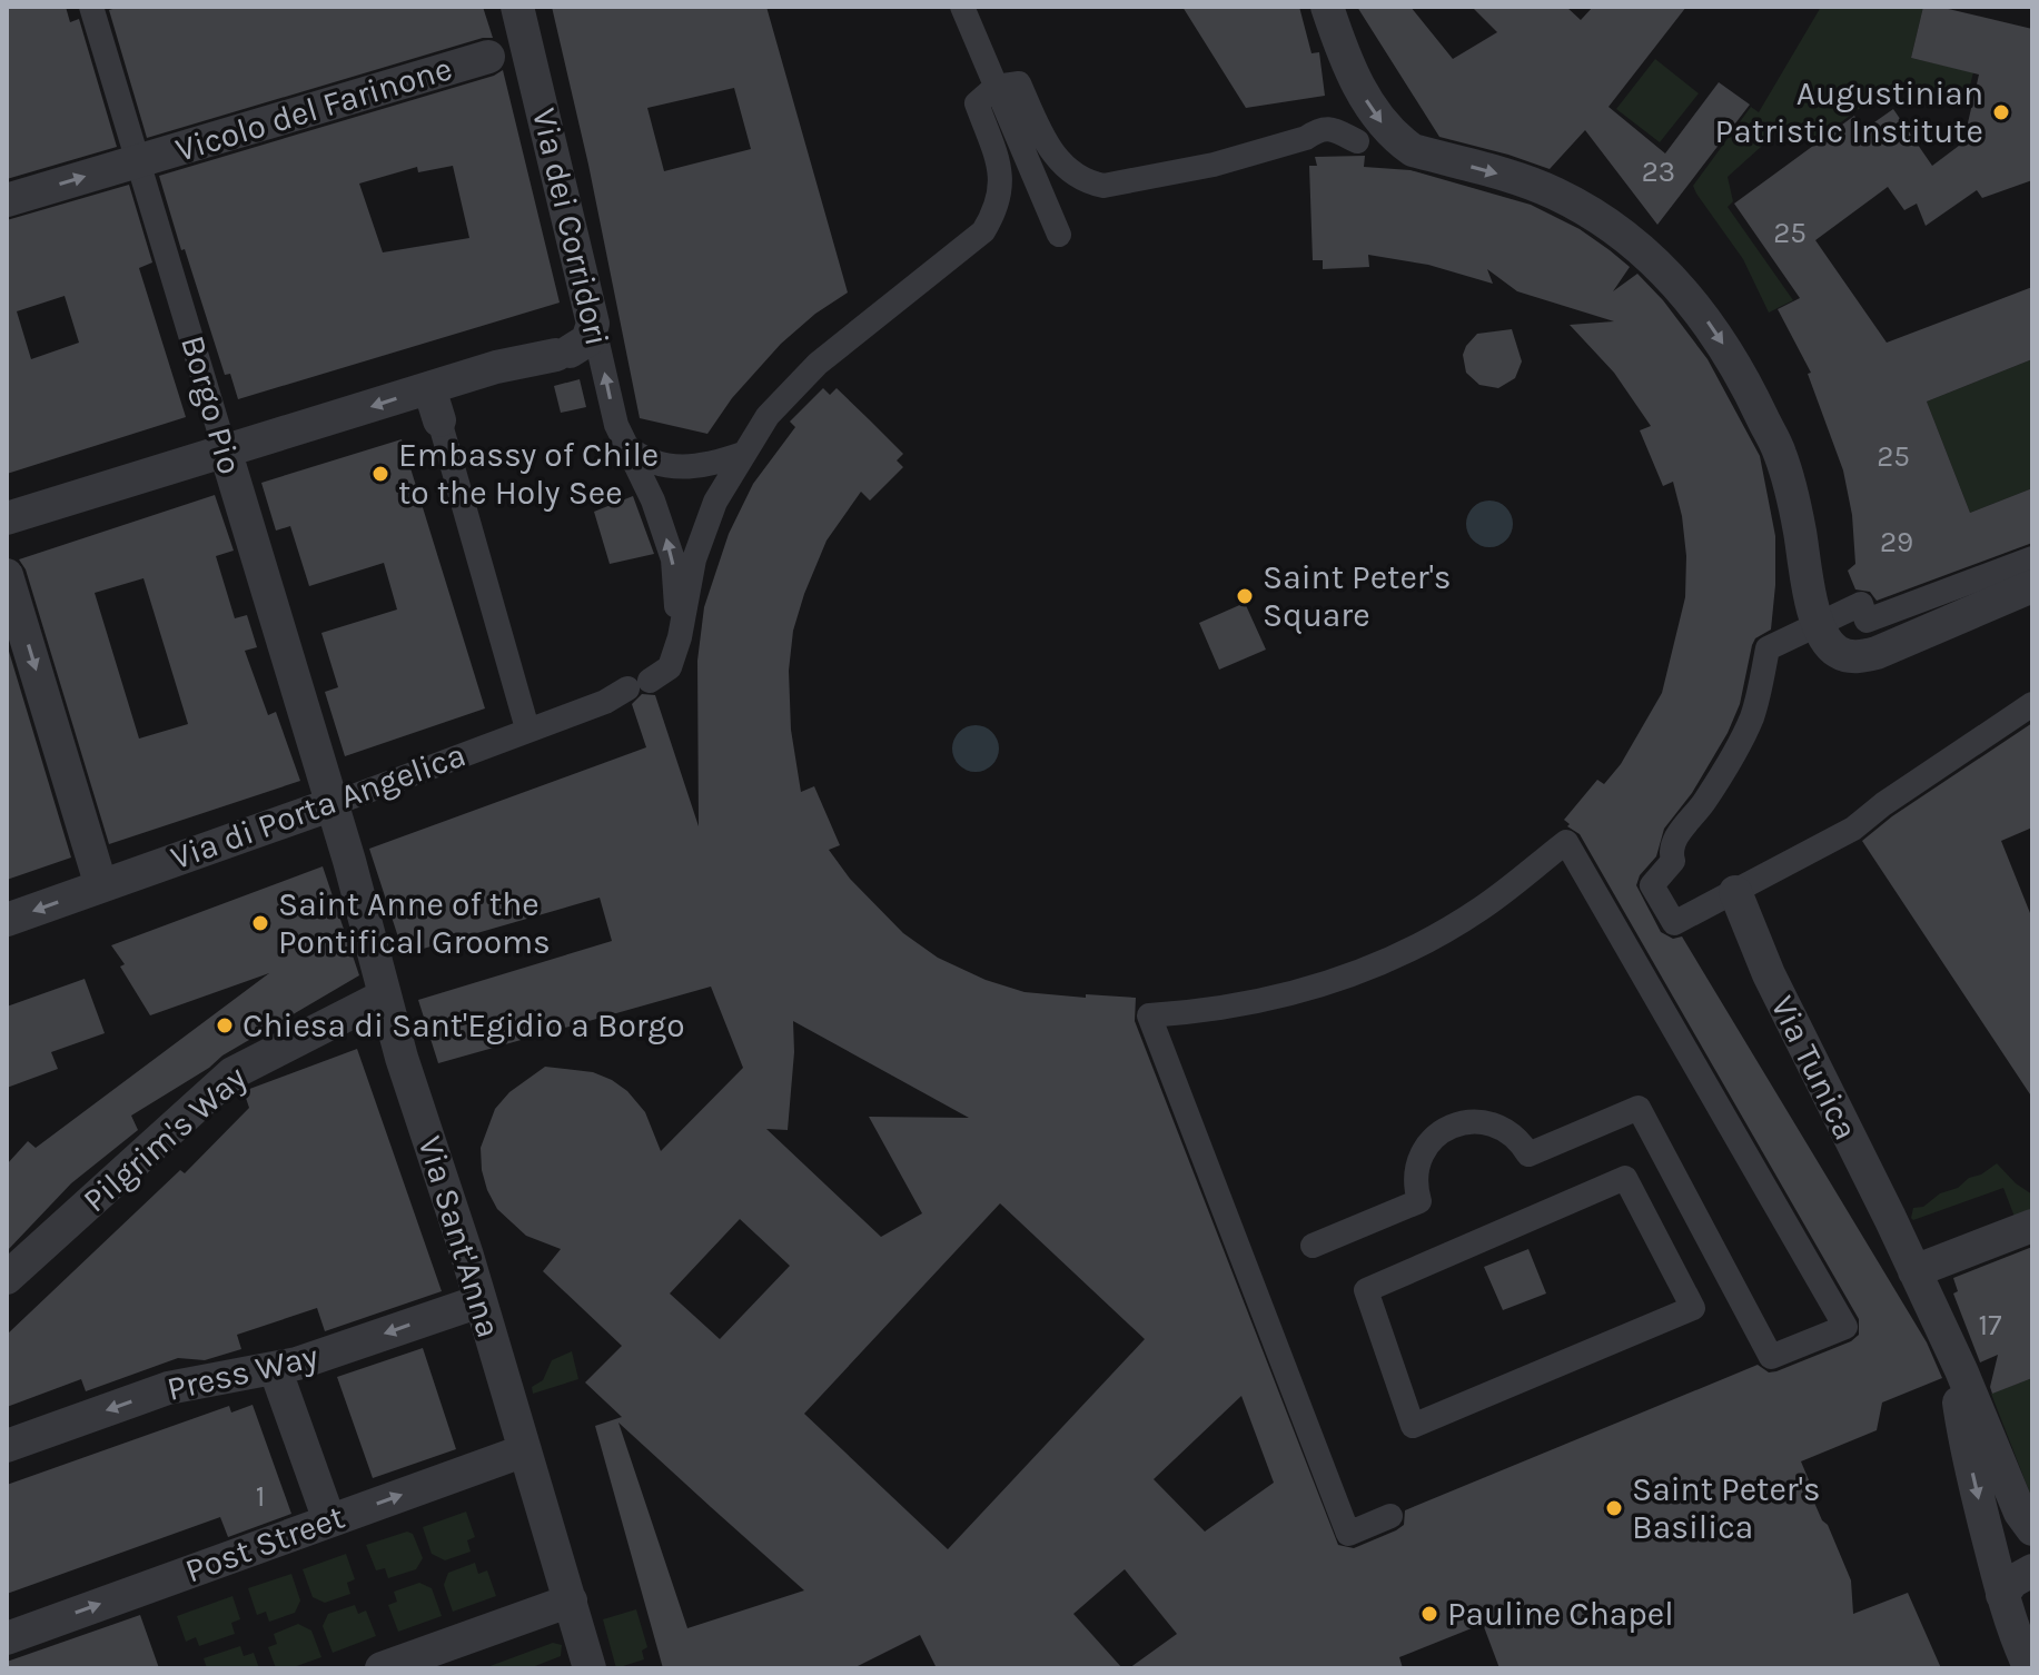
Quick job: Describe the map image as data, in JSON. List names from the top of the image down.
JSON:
{
  "streets": {
    "street": [
      "Vicolo del Farinone",
      "Via dei Corridori",
      "Borgo Pio",
      "Via di Porta Angelica",
      "Via Tunica",
      "Pilgrim's Way",
      "Via Sant'Anna",
      "Press Way",
      "Post Street"
    ]
  },
  "crossings": [
    ["Vicolo del Farinone", "Via dei Corridori"],
    ["Vicolo del Farinone", "Borgo Pio"],
    ["Via dei Corridori", "Via di Porta Angelica"],
    ["Borgo Pio", "Via di Porta Angelica"],
    ["Borgo Pio", "Via Sant'Anna"],
    ["Via di Porta Angelica", "Via Sant'Anna"],
    ["Pilgrim's Way", "Via Sant'Anna"],
    ["Via Sant'Anna", "Press Way"],
    ["Via Sant'Anna", "Post Street"]
  ],
  "one_way": ["Press Way"],
  "places": [
    "Augustinian Patristic Institute",
    "Embassy of Chile to the Holy See",
    "Saint Peter's Square",
    "Saint Anne of the Pontifical Grooms",
    "Chiesa di Sant'Egidio a Borgo",
    "Saint Peter's Basilica",
    "Pauline Chapel"
  ],
  "house_numbers": [
    "23",
    "25",
    "25",
    "29",
    "17",
    "1"
  ]
}
